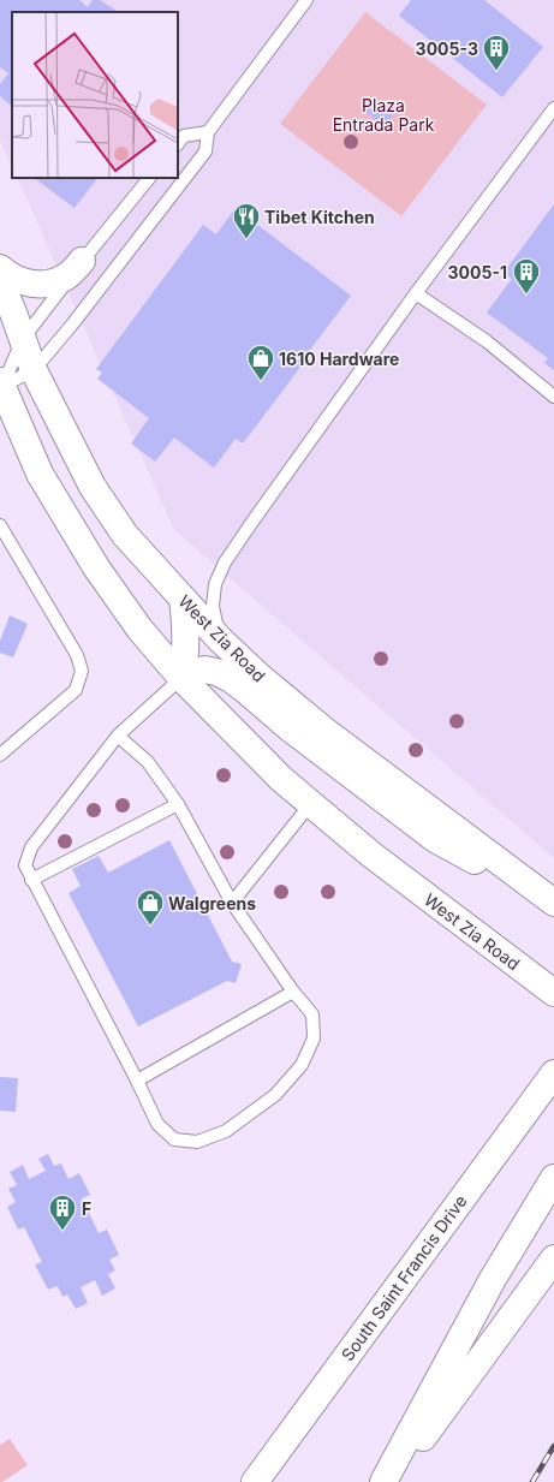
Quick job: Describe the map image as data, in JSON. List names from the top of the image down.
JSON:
{
  "streets": {
    "main road": ["West Zia Road", "South Saint Francis Drive"]
  },
  "parks": ["Plaza Entrada Park"],
  "places": {
    "building": ["3005-3", "3005-1", "F"],
    "restaurant": ["Tibet Kitchen"],
    "shop": ["1610 Hardware", "Walgreens"]
  }
}
